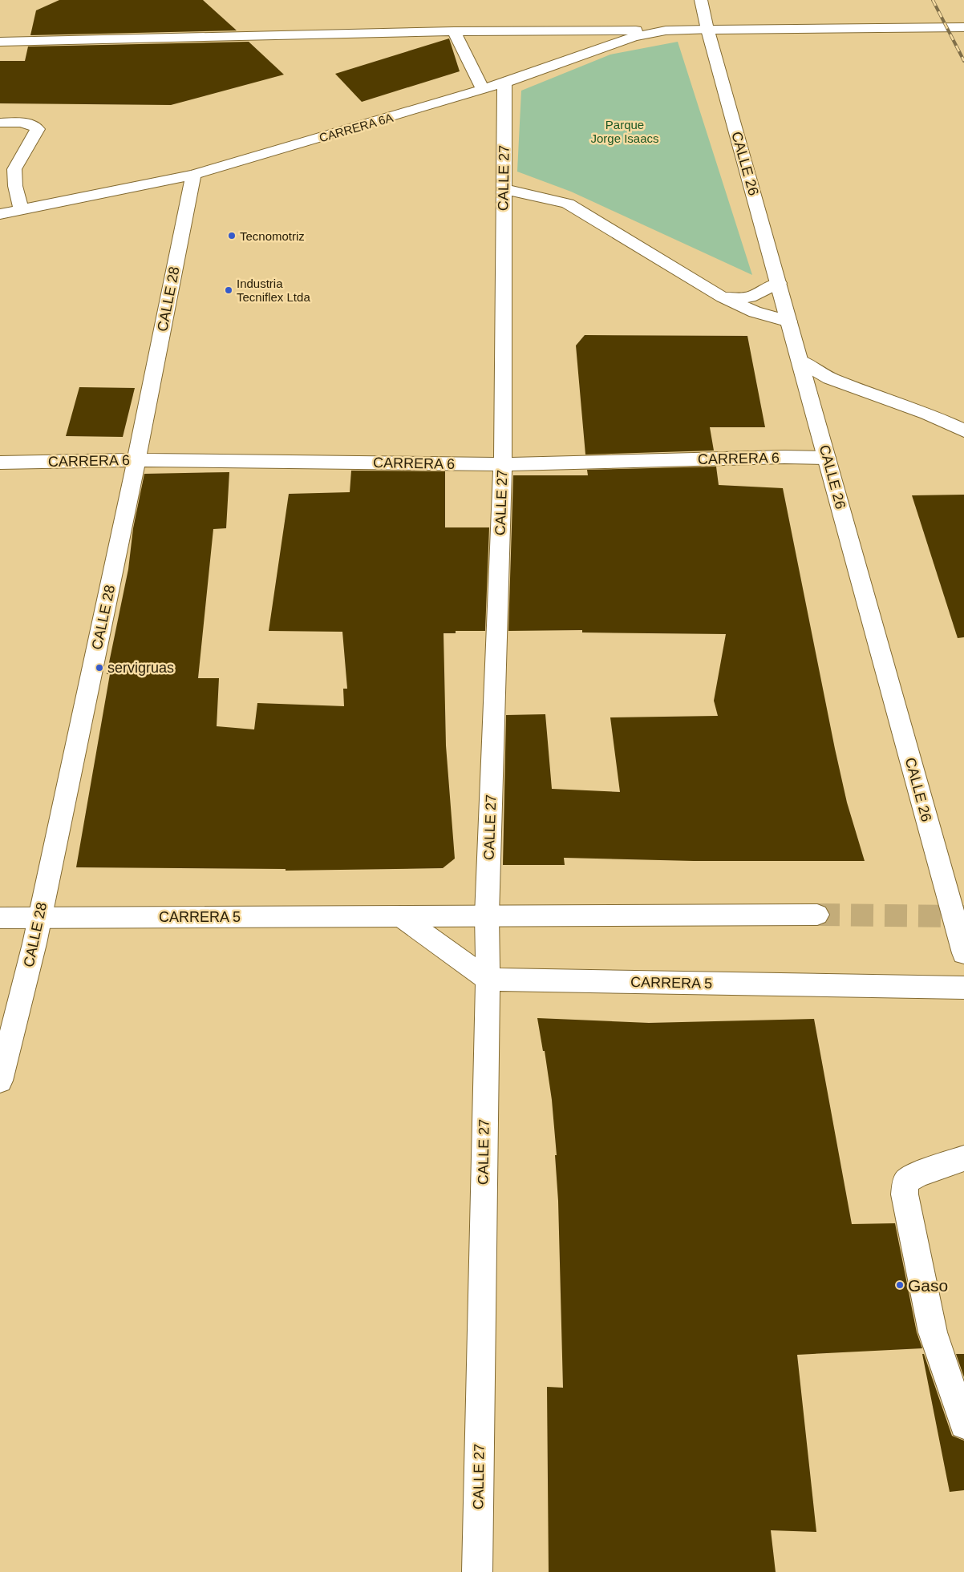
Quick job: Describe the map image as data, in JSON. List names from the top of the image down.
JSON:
{
  "streets": {
    "street": [
      "CARRERA 6A",
      "CALLE 26",
      "CALLE 27",
      "CALLE 28",
      "CARRERA 6",
      "CARRERA 5"
    ]
  },
  "crossings": [
    ["CARRERA 6A", "CALLE 26"],
    ["CARRERA 6A", "CALLE 27"],
    ["CARRERA 6A", "CALLE 28"],
    ["CALLE 26", "CARRERA 6"],
    ["CALLE 27", "CARRERA 6"],
    ["CALLE 27", "CARRERA 5"],
    ["CALLE 28", "CARRERA 6"],
    ["CALLE 28", "CARRERA 5"]
  ],
  "parks": ["Parque Jorge Isaacs"],
  "places": [
    "Tecnomotriz",
    "Industria Tecniflex Ltda",
    "servigruas",
    "Gaso"
  ]
}
